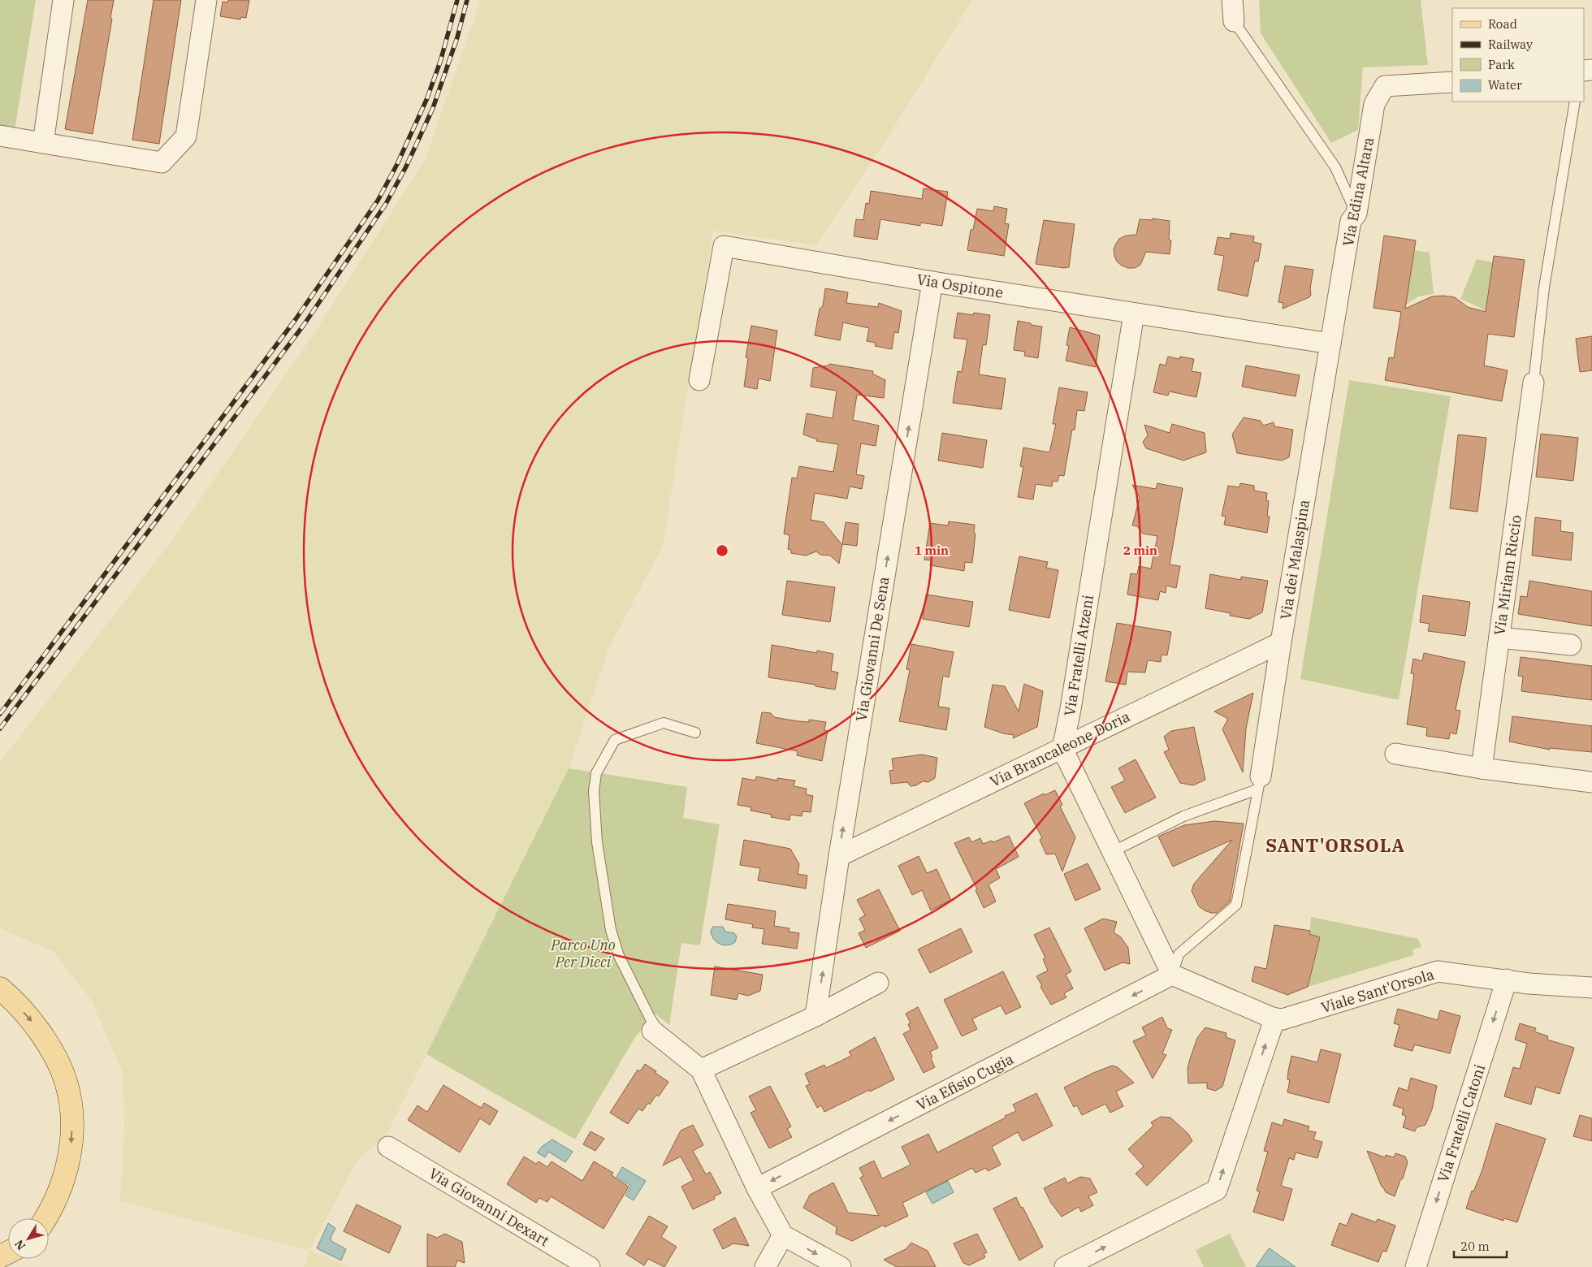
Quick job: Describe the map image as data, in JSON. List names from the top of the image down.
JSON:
{
  "streets": {
    "street": [
      "Via Edina Altara",
      "Via Ospitone",
      "Via dei Malaspina",
      "Via Miriam Riccio",
      "Via Giovanni De Sena",
      "Via Fratelli Atzeni",
      "Via Brancaleone Doria",
      "Viale Sant'Orsola",
      "Via Efisio Cugia",
      "Via Fratelli Catoni",
      "Via Giovanni Dexart"
    ]
  },
  "crossings": [
    ["Via Edina Altara", "Via Ospitone"],
    ["Via Edina Altara", "Via dei Malaspina"],
    ["Via Ospitone", "Via dei Malaspina"],
    ["Via Ospitone", "Via Giovanni De Sena"],
    ["Via Ospitone", "Via Fratelli Atzeni"],
    ["Via dei Malaspina", "Via Brancaleone Doria"],
    ["Via Giovanni De Sena", "Via Brancaleone Doria"],
    ["Via Fratelli Atzeni", "Via Brancaleone Doria"],
    ["Viale Sant'Orsola", "Via Efisio Cugia"],
    ["Viale Sant'Orsola", "Via Fratelli Catoni"]
  ],
  "one_way": ["Via Giovanni De Sena", "Via Fratelli Catoni"],
  "districts": ["SANT'ORSOLA"],
  "parks": ["Parco Uno Per Dieci"],
  "legend": [
    "Road",
    "Railway",
    "Park",
    "Water"
  ],
  "scale_bar": "20 m",
  "north": "bottom left",
  "rings": ["1 min", "2 min"]
}
